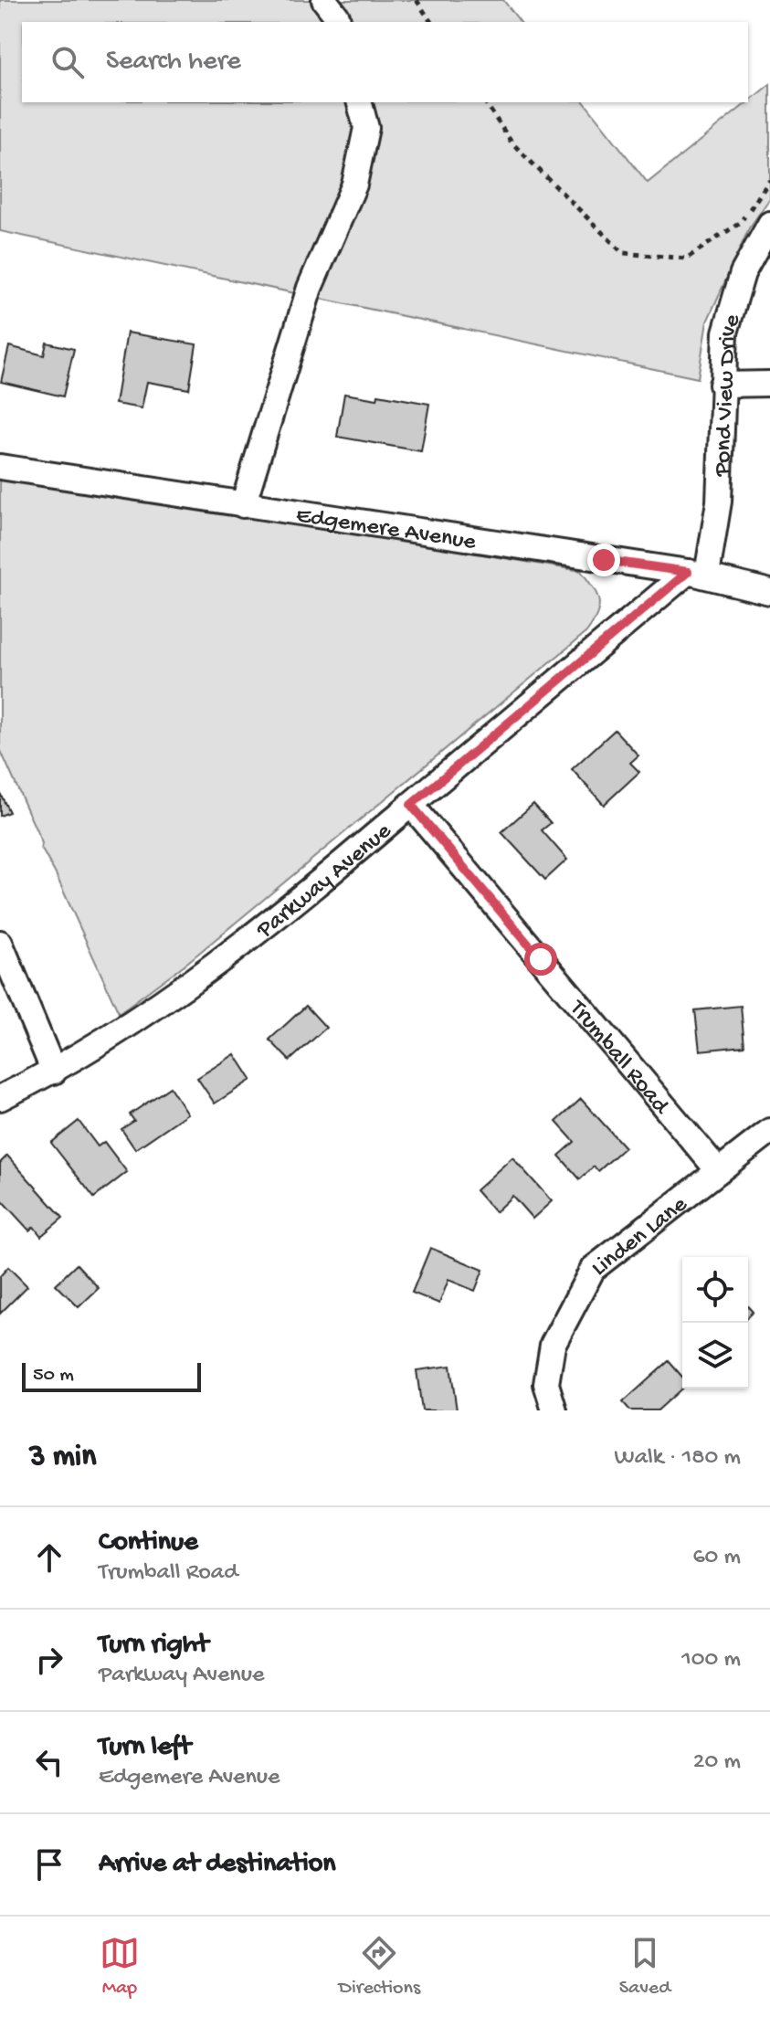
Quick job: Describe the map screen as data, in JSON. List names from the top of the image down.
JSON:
{
  "streets": {
    "street": [
      "Pond View Drive",
      "Edgemere Avenue",
      "Parkway Avenue",
      "Trumball Road",
      "Linden Lane"
    ]
  },
  "crossings": [
    ["Pond View Drive", "Edgemere Avenue"],
    ["Pond View Drive", "Parkway Avenue"],
    ["Edgemere Avenue", "Parkway Avenue"],
    ["Parkway Avenue", "Trumball Road"],
    ["Trumball Road", "Linden Lane"]
  ],
  "scale_bar": "50 m",
  "page": {
    "search": "Search here",
    "scale": "50 m",
    "heading": ["3 min", "Walk · 180 m"],
    "list": [
      ["Continue", "Trumball Road", "60 m"],
      ["Turn right", "Parkway Avenue", "100 m"],
      ["Turn left", "Edgemere Avenue", "20 m"],
      "Arrive at destination"
    ],
    "nav": ["Map", "Directions", "Saved"]
  }
}
